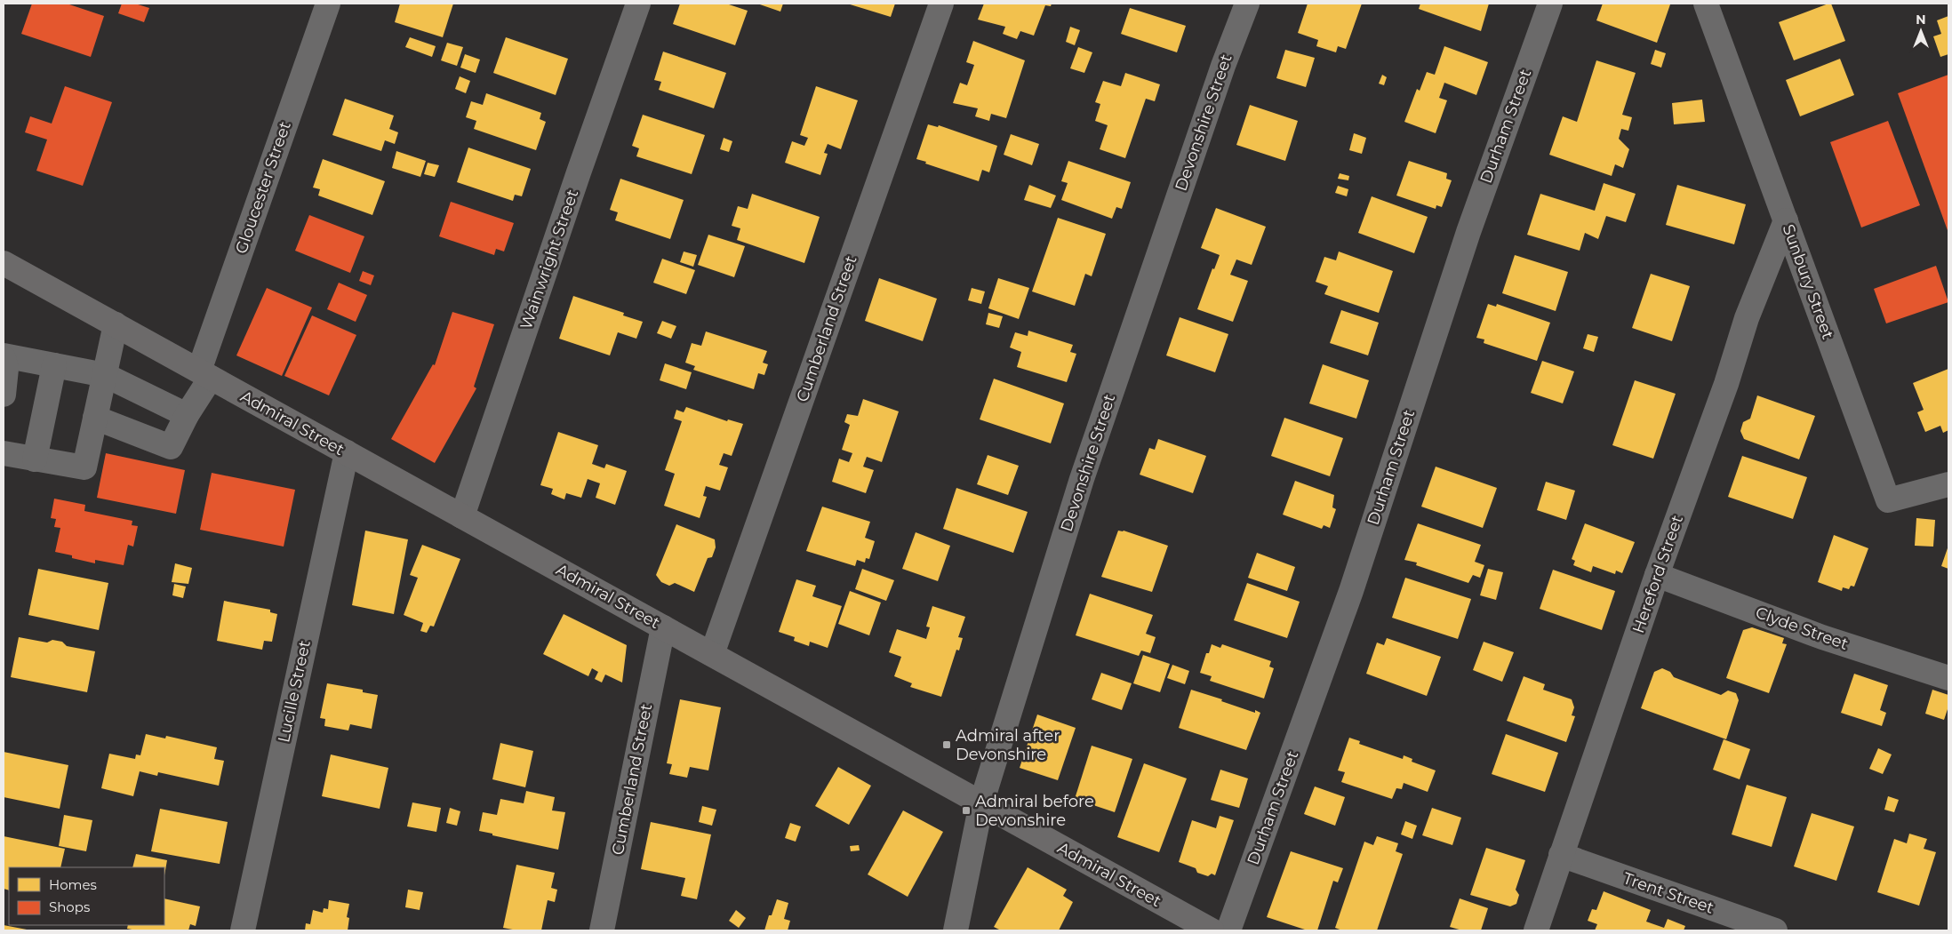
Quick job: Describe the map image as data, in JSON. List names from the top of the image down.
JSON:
{
  "streets": {
    "main road": ["Admiral Street"],
    "street": [
      "Devonshire Street",
      "Durham Street",
      "Gloucester Street",
      "Wainwright Street",
      "Sunbury Street",
      "Cumberland Street",
      "Hereford Street",
      "Clyde Street",
      "Lucille Street",
      "Trent Street"
    ]
  },
  "crossings": [
    ["Devonshire Street", "Admiral Street"],
    ["Gloucester Street", "Admiral Street"],
    ["Wainwright Street", "Admiral Street"],
    ["Sunbury Street", "Hereford Street"],
    ["Cumberland Street", "Admiral Street"],
    ["Admiral Street", "Lucille Street"],
    ["Hereford Street", "Clyde Street"],
    ["Hereford Street", "Trent Street"]
  ],
  "places": {
    "transit": ["Admiral after Devonshire", "Admiral before Devonshire"]
  },
  "legend": ["Homes", "Shops"],
  "north": "top"
}
